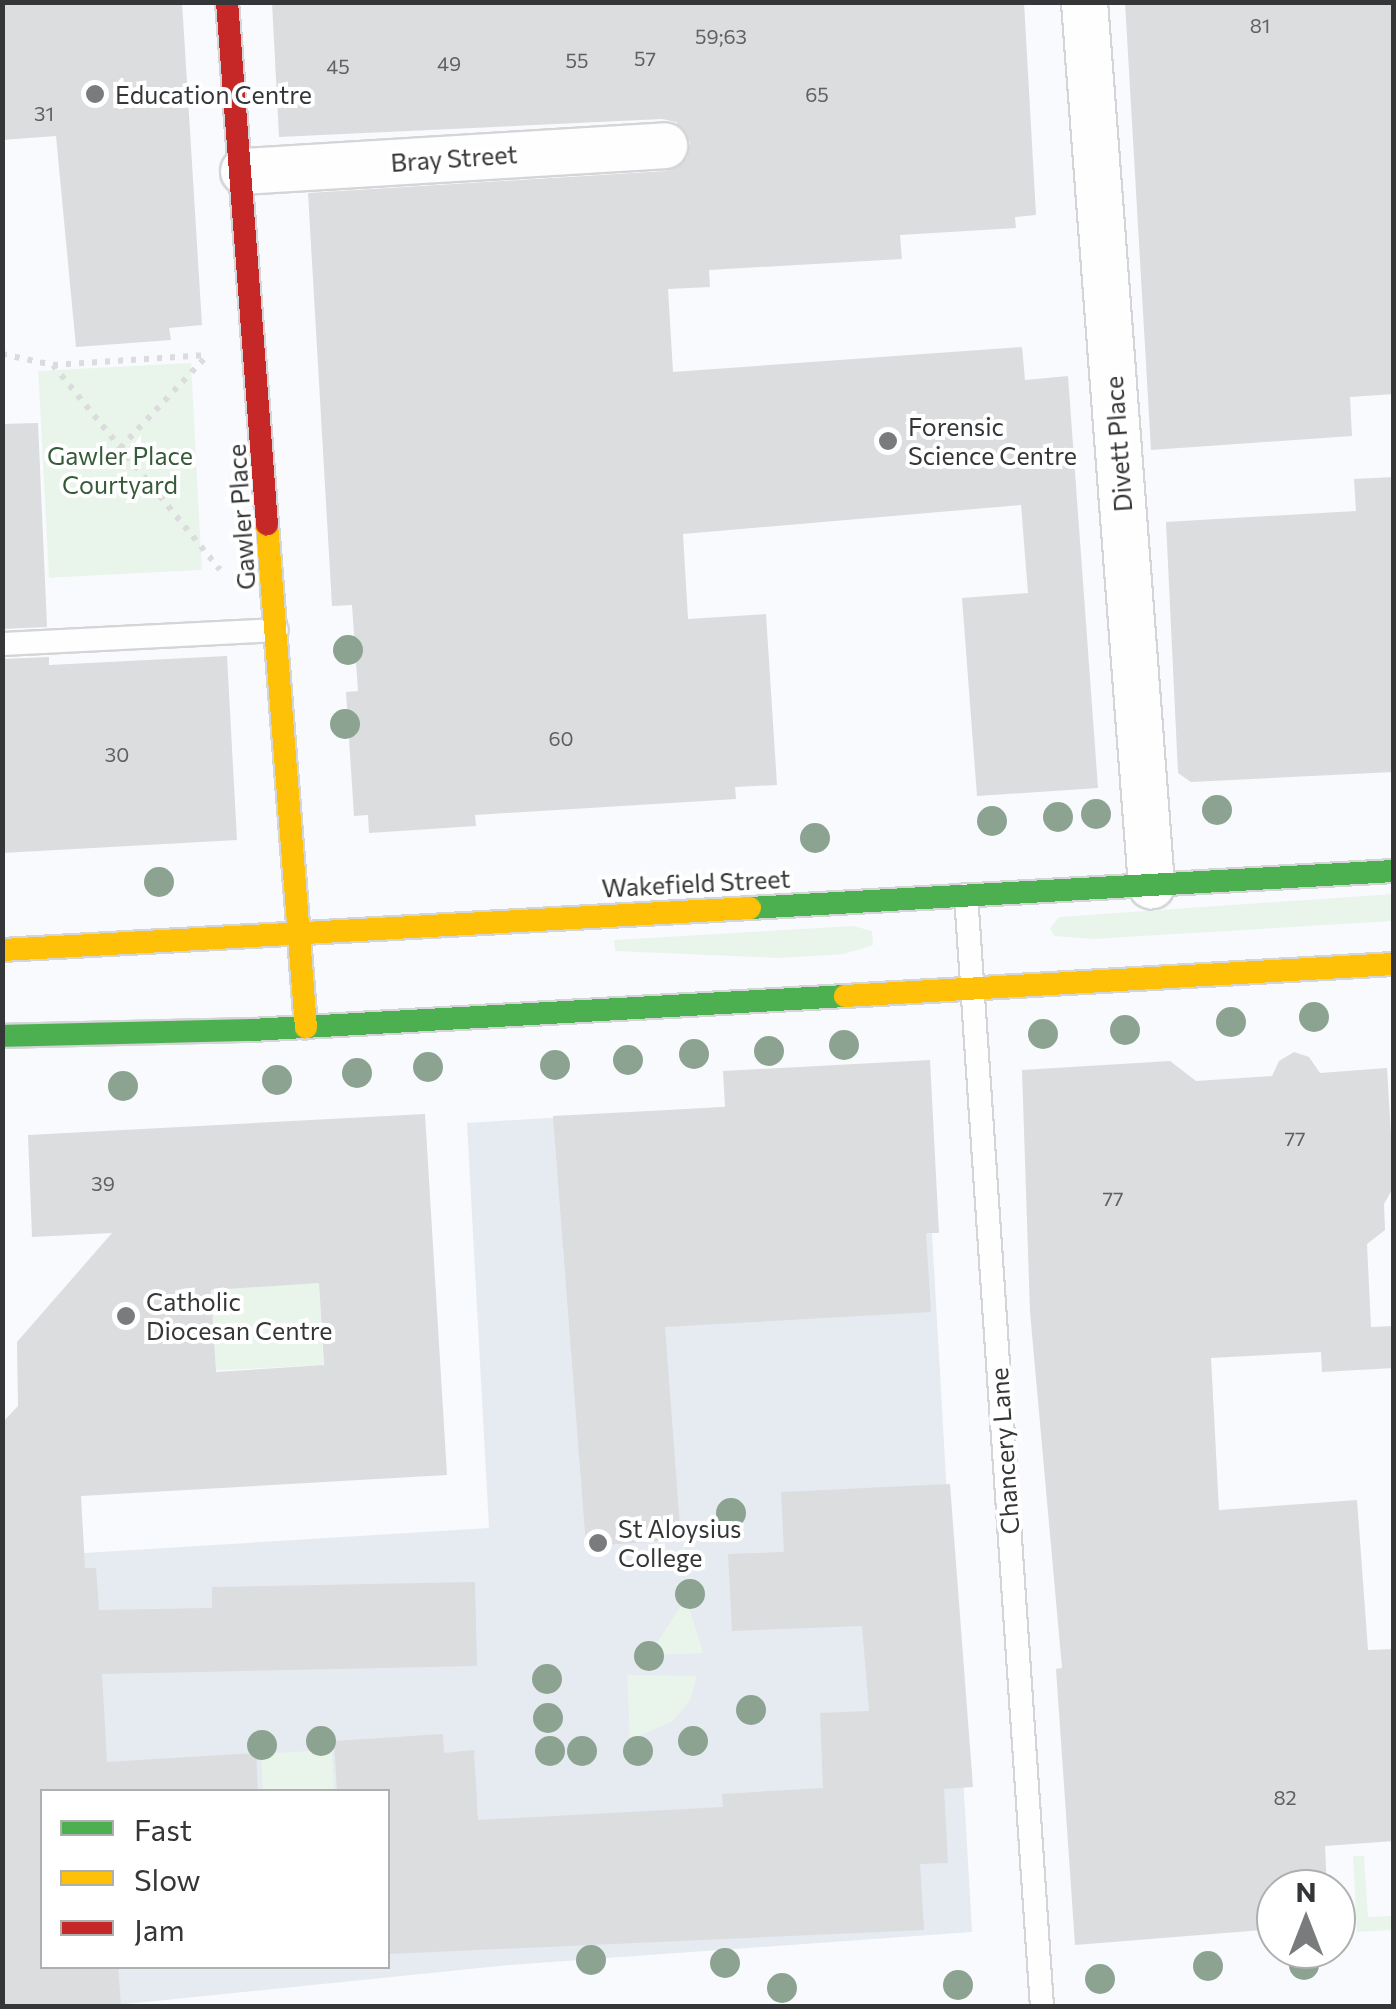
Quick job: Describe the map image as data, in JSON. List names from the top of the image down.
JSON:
{
  "streets": {
    "main road": ["Gawler Place", "Wakefield Street"],
    "street": ["Bray Street", "Divett Place"],
    "lane": ["Chancery Lane"]
  },
  "crossings": [
    ["Bray Street", "Gawler Place"],
    ["Divett Place", "Wakefield Street"],
    ["Gawler Place", "Wakefield Street"],
    ["Wakefield Street", "Chancery Lane"]
  ],
  "parks": ["Gawler Place Courtyard"],
  "places": [
    "Education Centre",
    "Forensic Science Centre",
    "Catholic Diocesan Centre",
    "St Aloysius College"
  ],
  "house_numbers": [
    "81",
    "59;63",
    "57",
    "55",
    "49",
    "45",
    "65",
    "31",
    "60",
    "30",
    "77",
    "39",
    "77",
    "82"
  ],
  "legend": ["Fast", "Slow", "Jam"],
  "north": "top"
}
